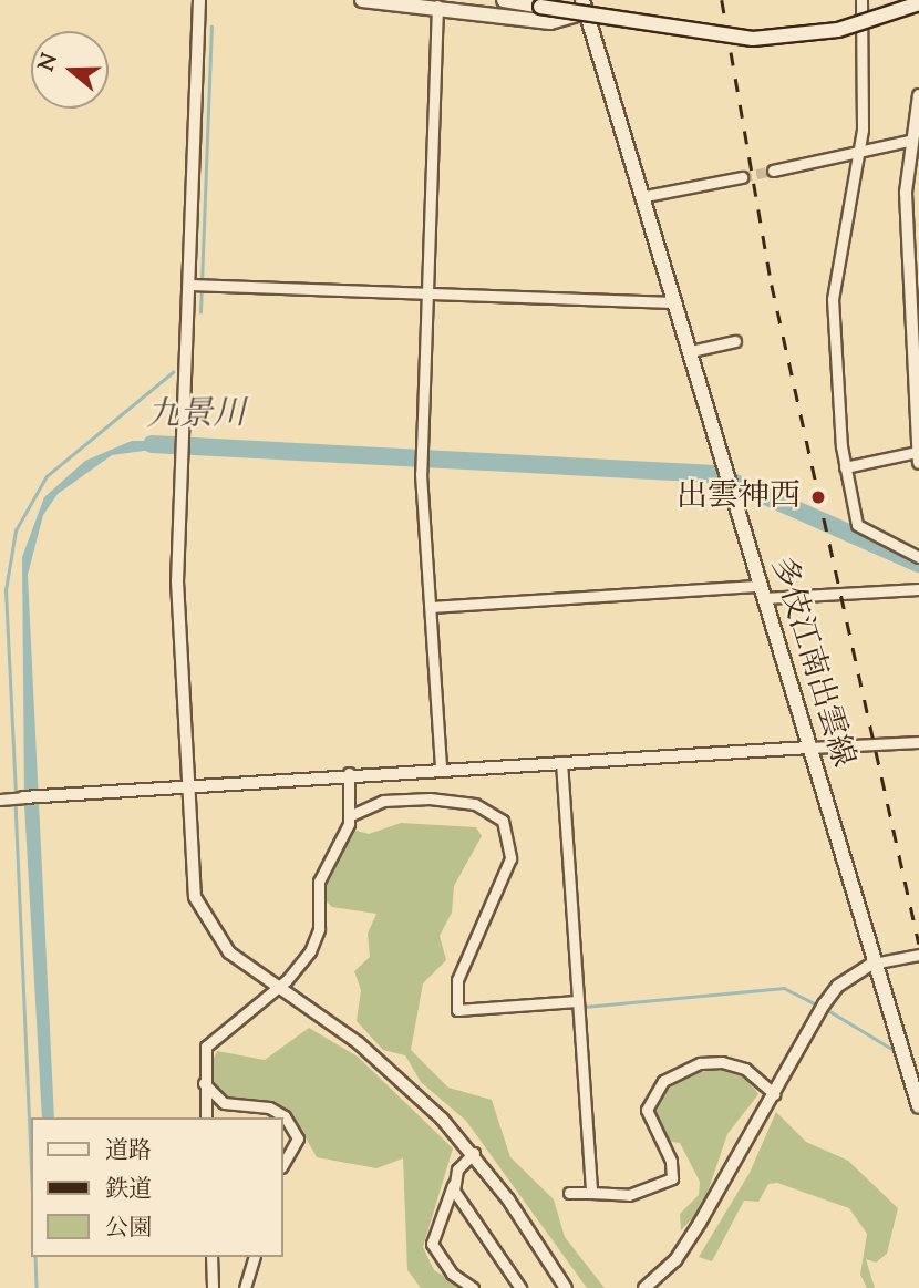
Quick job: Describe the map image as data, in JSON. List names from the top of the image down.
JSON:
{
  "streets": {
    "main road": ["多伎江南出雲線"]
  },
  "water": ["九景川"],
  "places": ["出雲神西"],
  "legend": ["道路", "鉄道", "公園"],
  "north": "left"
}
